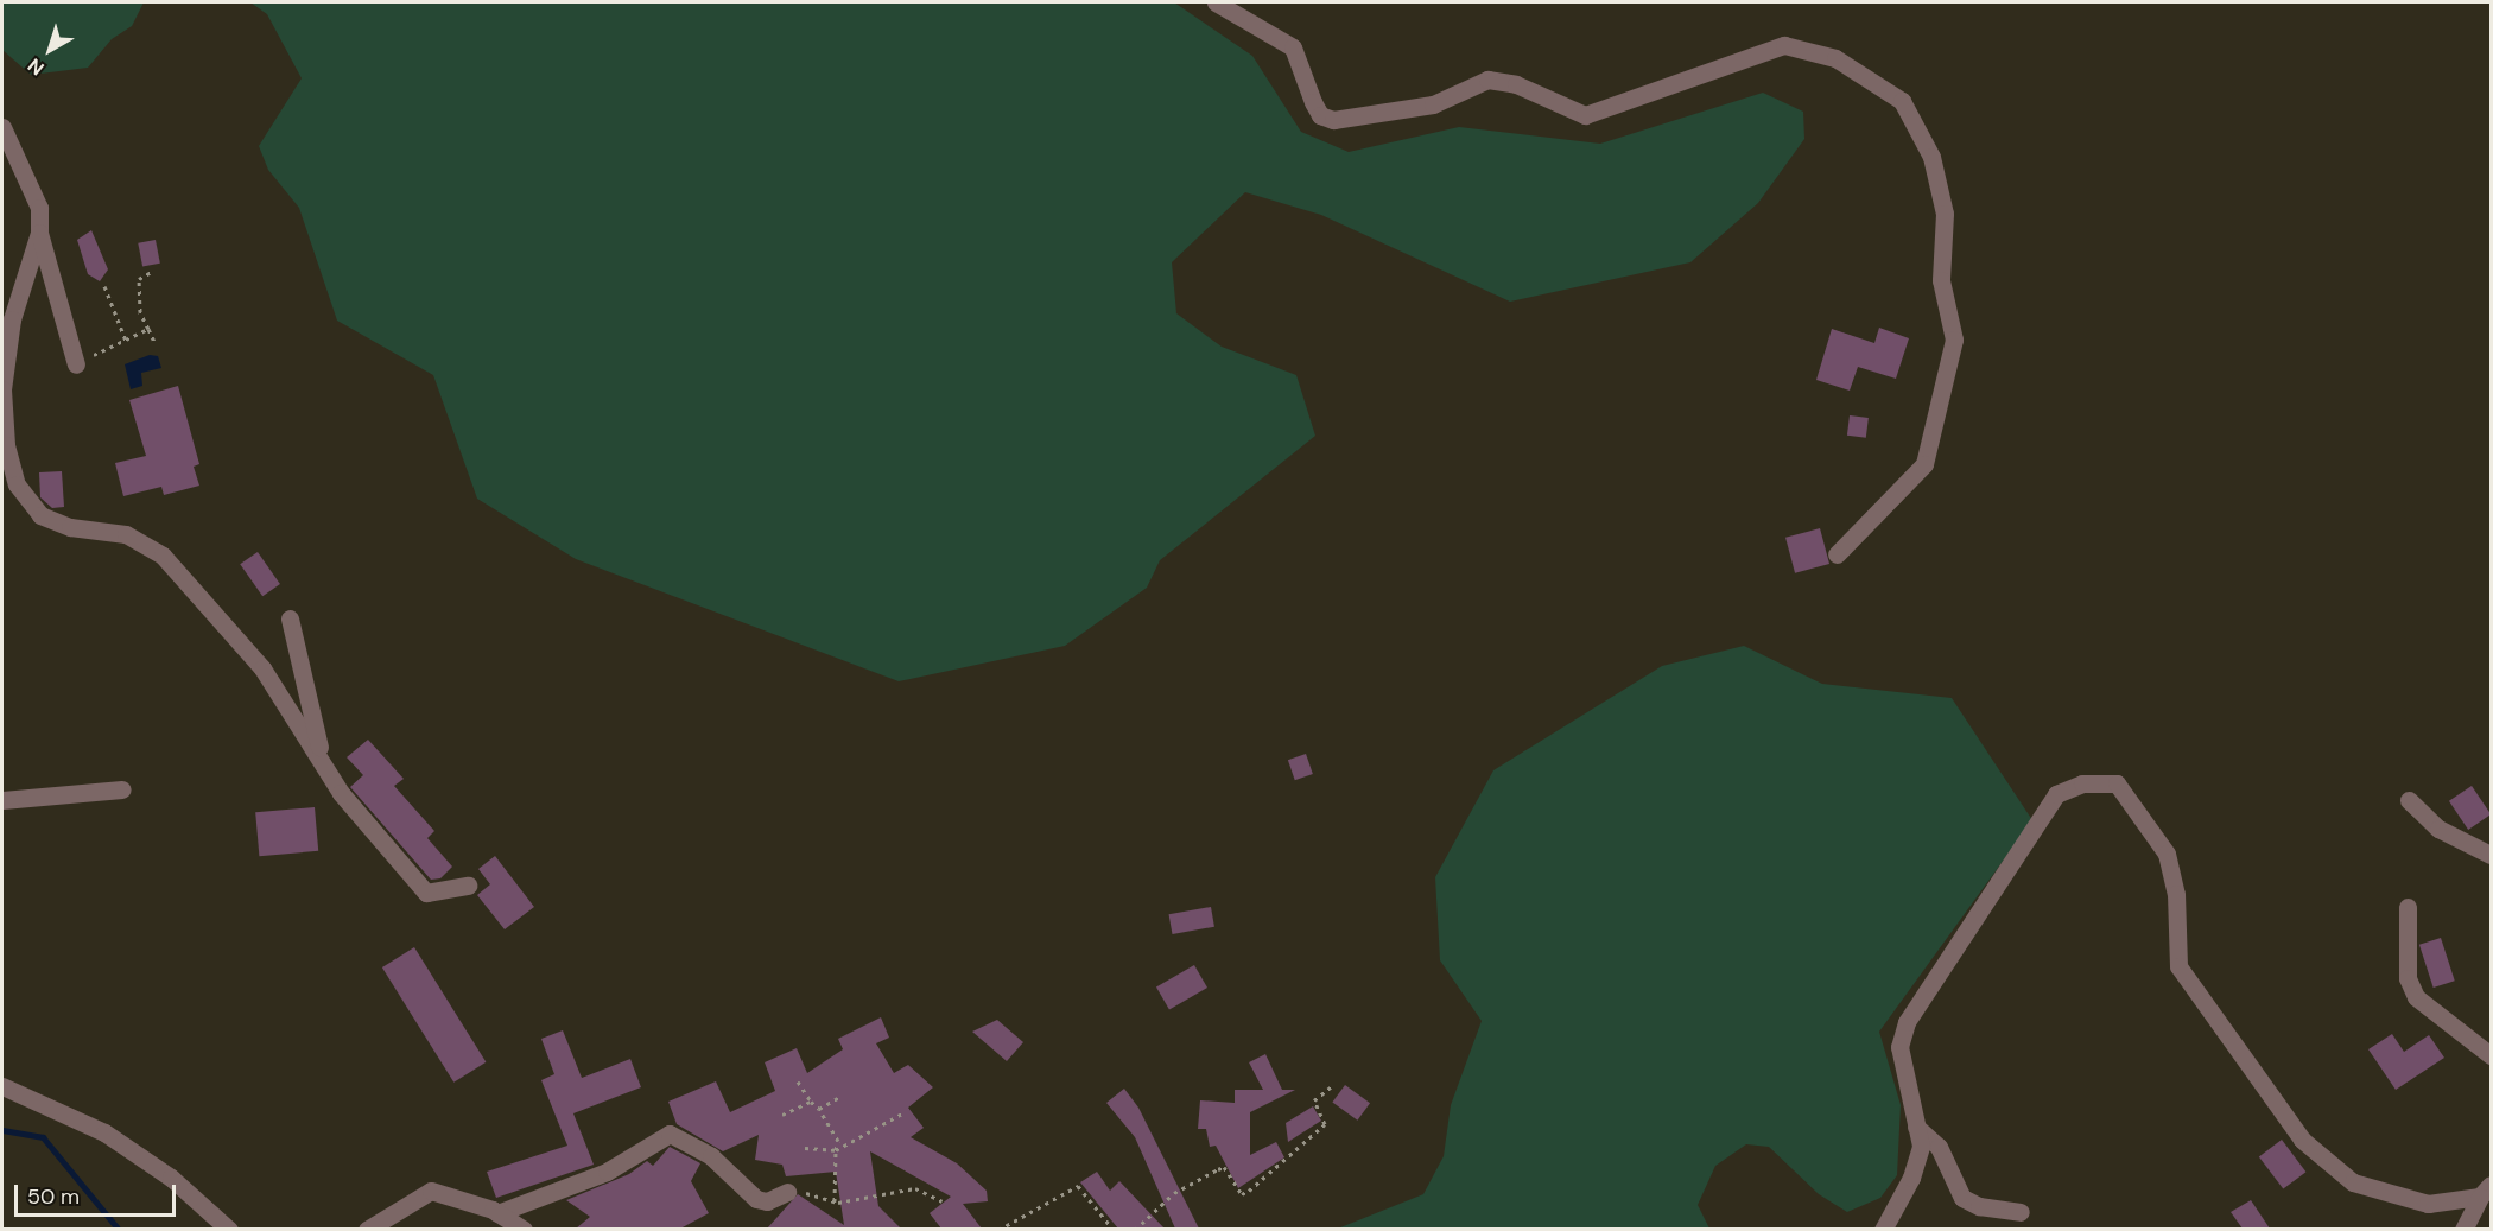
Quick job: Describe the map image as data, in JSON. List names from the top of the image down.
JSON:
{
  "scale_bar": "50 m",
  "north": "bottom left"
}
